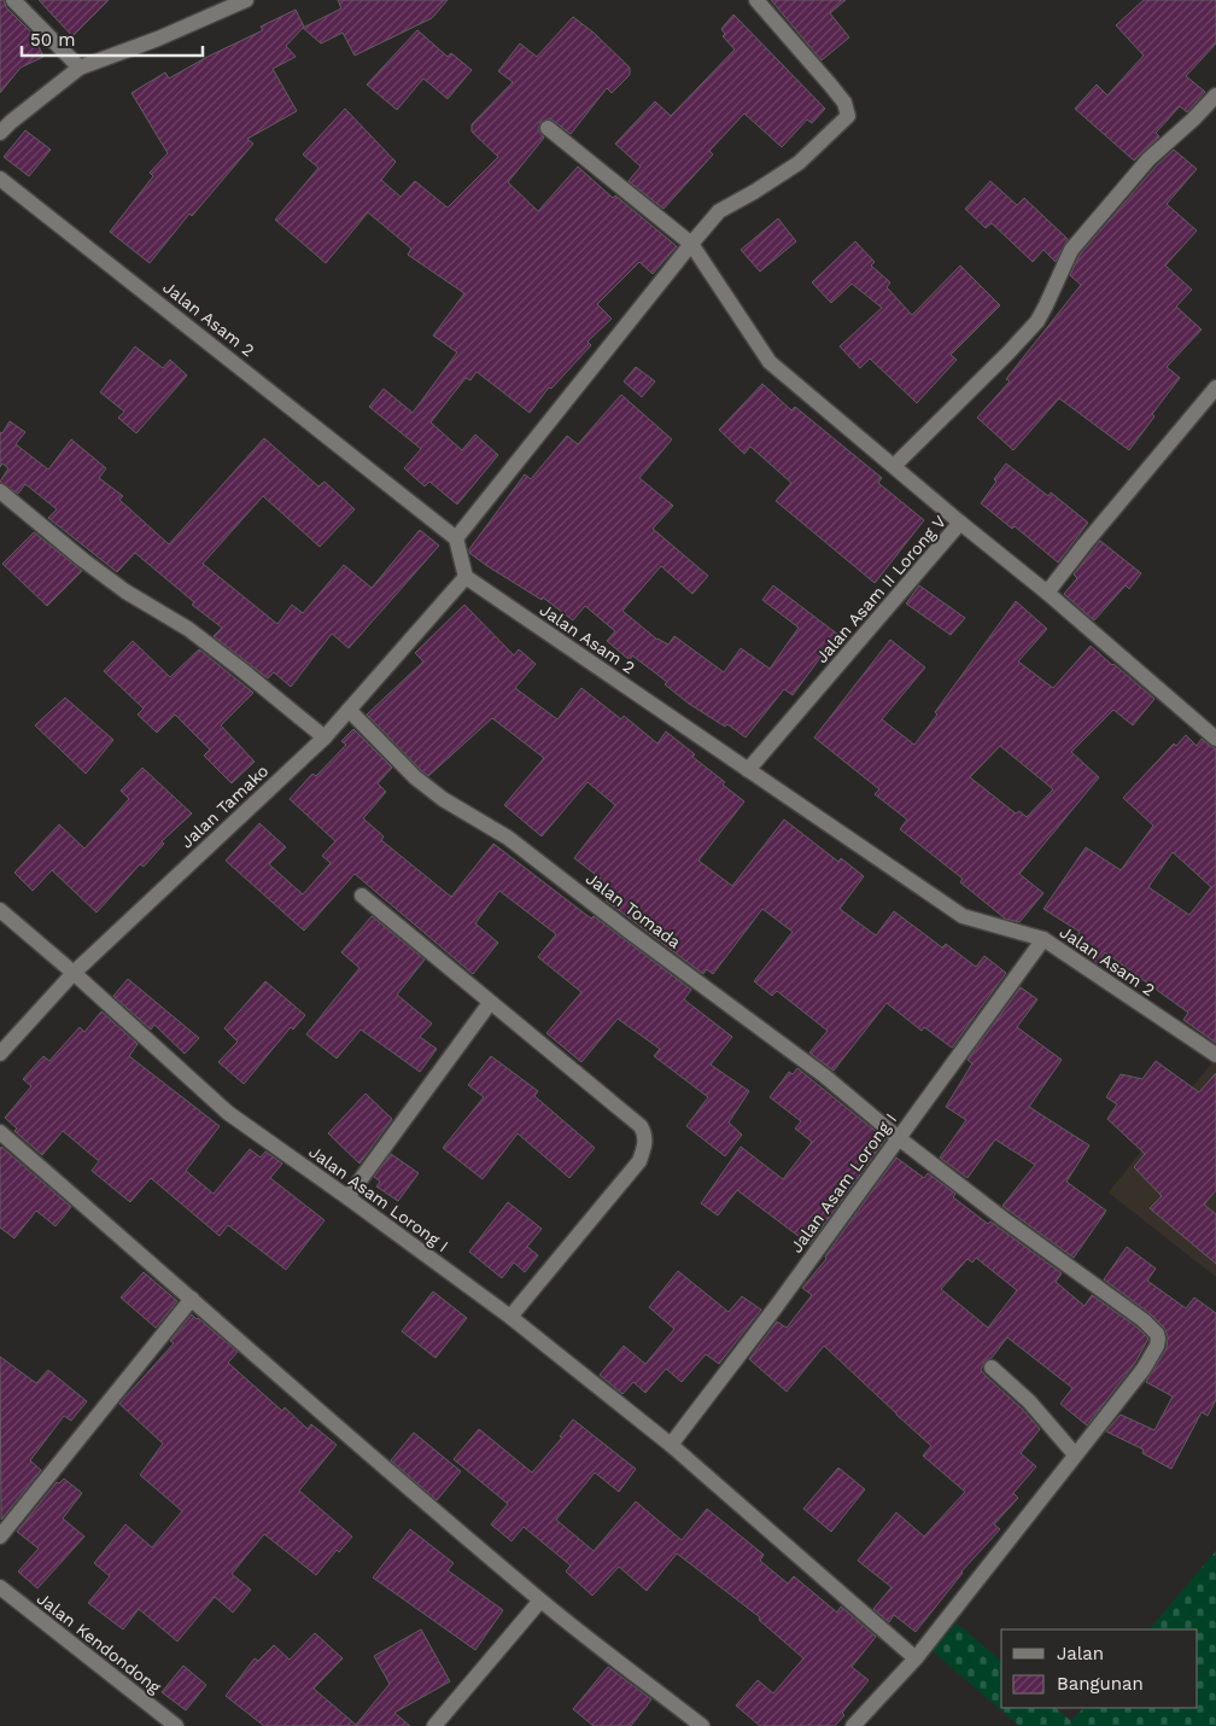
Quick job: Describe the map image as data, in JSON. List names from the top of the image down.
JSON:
{
  "streets": {
    "street": [
      "Jalan Asam 2",
      "Jalan Asam II Lorong V",
      "Jalan Tamako",
      "Jalan Tomada",
      "Jalan Asam Lorong I",
      "Jalan Kendondong"
    ]
  },
  "crossings": [
    ["Jalan Asam 2", "Jalan Asam II Lorong V"],
    ["Jalan Asam 2", "Jalan Tamako"],
    ["Jalan Asam 2", "Jalan Asam Lorong I"],
    ["Jalan Tamako", "Jalan Tomada"],
    ["Jalan Tamako", "Jalan Asam Lorong I"],
    ["Jalan Tomada", "Jalan Asam Lorong I"]
  ],
  "legend": ["Jalan", "Bangunan"],
  "scale_bar": "50 m"
}
